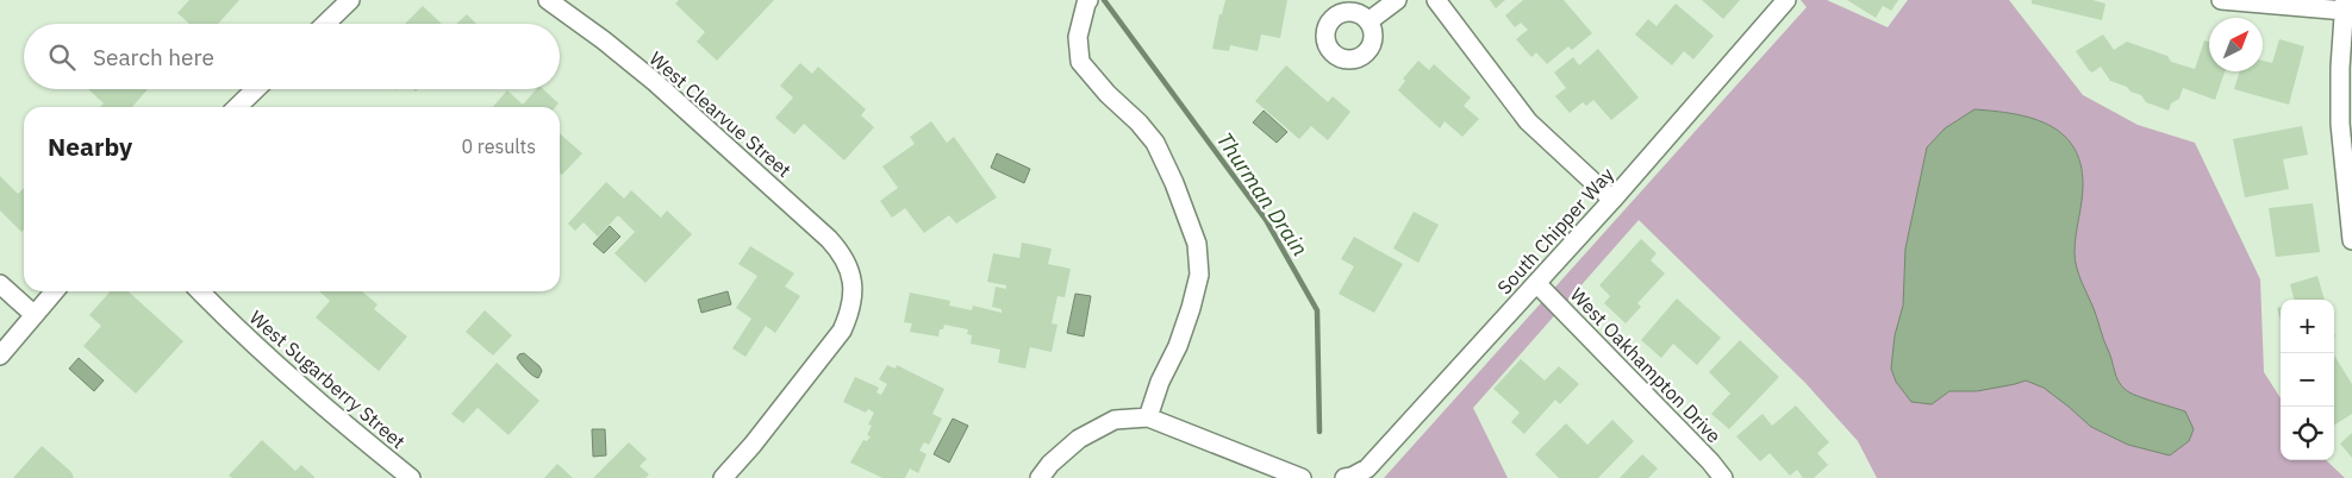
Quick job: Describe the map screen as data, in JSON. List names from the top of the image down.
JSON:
{
  "streets": {
    "street": [
      "West Clearvue Street",
      "South Chipper Way",
      "West Oakhampton Drive",
      "West Sugarberry Street"
    ]
  },
  "crossings": [
    ["South Chipper Way", "West Oakhampton Drive"]
  ],
  "water": ["Thurman Drain"],
  "north": "top right",
  "page": {
    "search": "Search here",
    "heading": ["Nearby", "0 results"],
    "map_buttons": ["+", "−"]
  }
}
